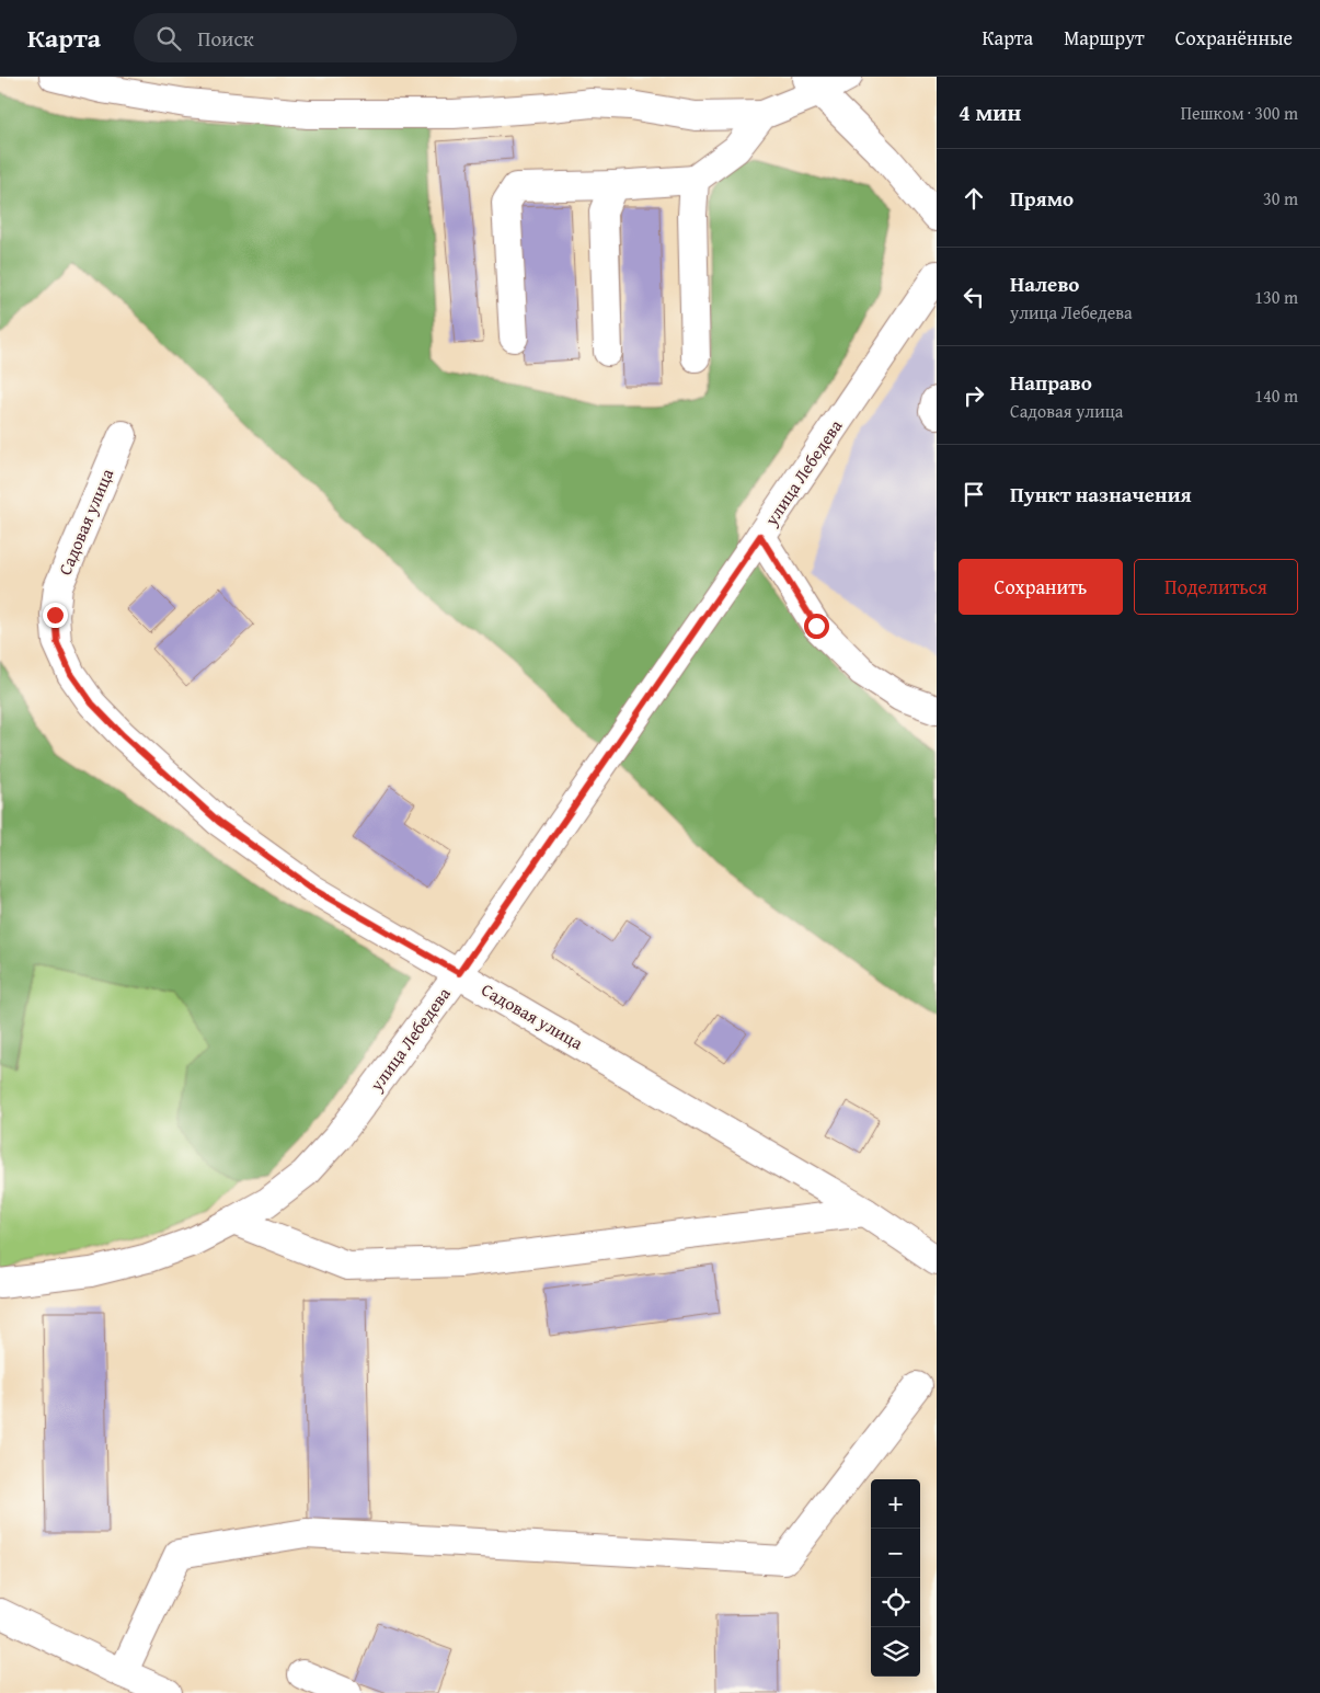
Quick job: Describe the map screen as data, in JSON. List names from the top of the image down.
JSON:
{
  "streets": {
    "street": ["улица Лебедева", "Садовая улица"]
  },
  "crossings": [
    ["улица Лебедева", "Садовая улица"]
  ],
  "page": {
    "header": "Карта",
    "search": "Поиск",
    "nav": ["Карта", "Маршрут", "Сохранённые"],
    "heading": ["4 мин", "Пешком · 300 m"],
    "list": [
      ["Прямо", "30 m"],
      ["Налево", "улица Лебедева", "130 m"],
      ["Направо", "Садовая улица", "140 m"],
      "Пункт назначения"
    ],
    "buttons": ["Сохранить", "Поделиться"],
    "map_buttons": ["+", "−"]
  }
}
